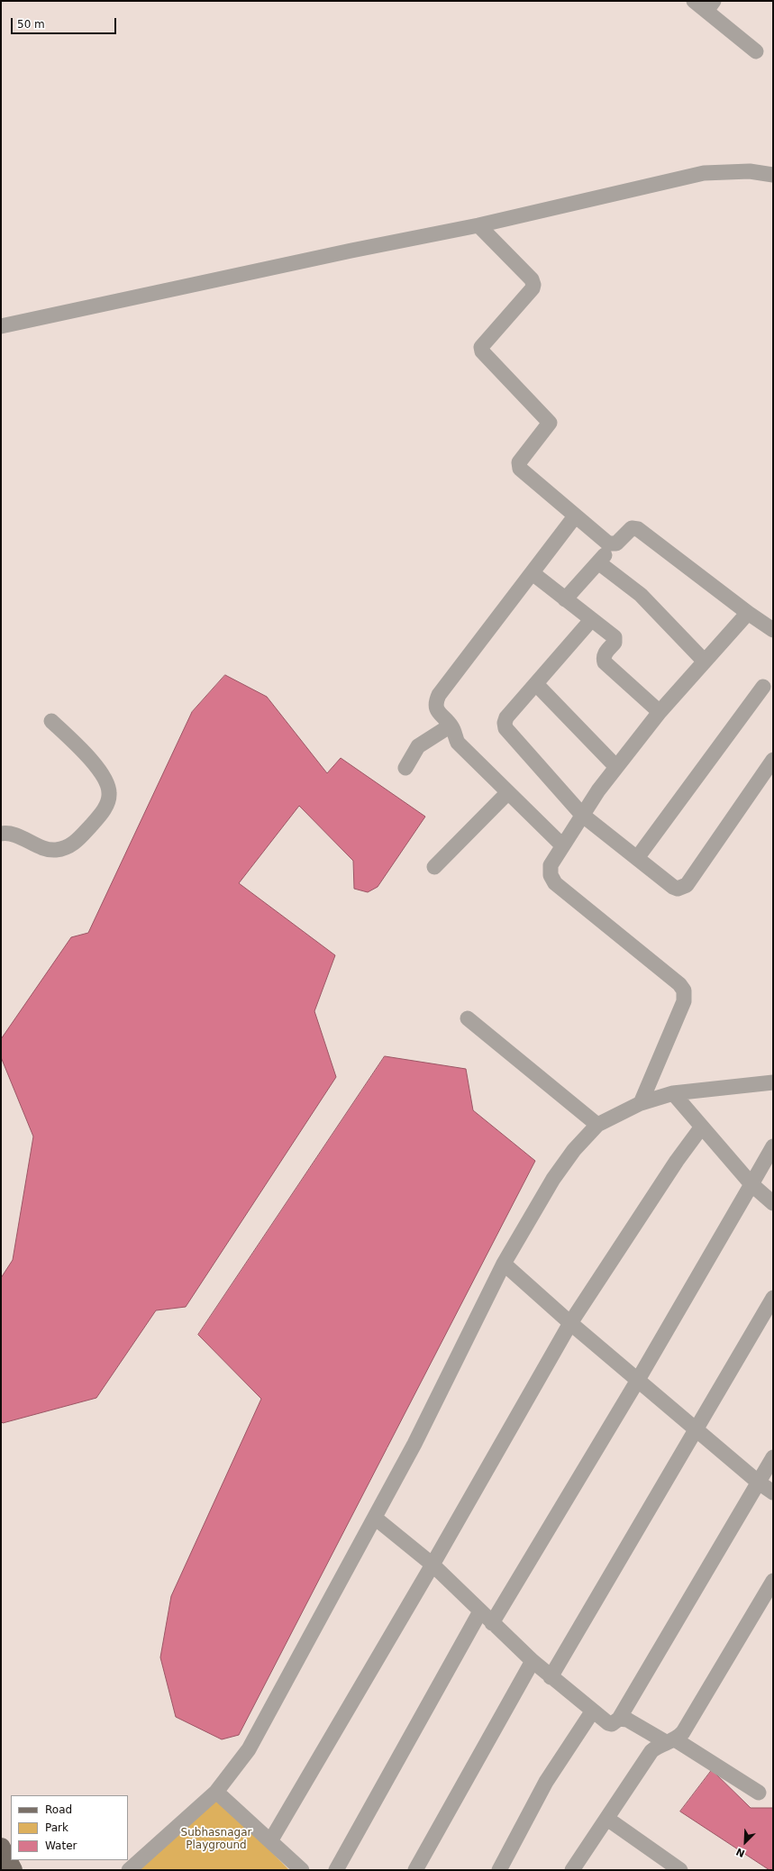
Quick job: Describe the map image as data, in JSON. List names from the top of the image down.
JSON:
{
  "parks": ["Subhasnagar Playground"],
  "legend": ["Road", "Park", "Water"],
  "scale_bar": "50 m",
  "north": "bottom left"
}
